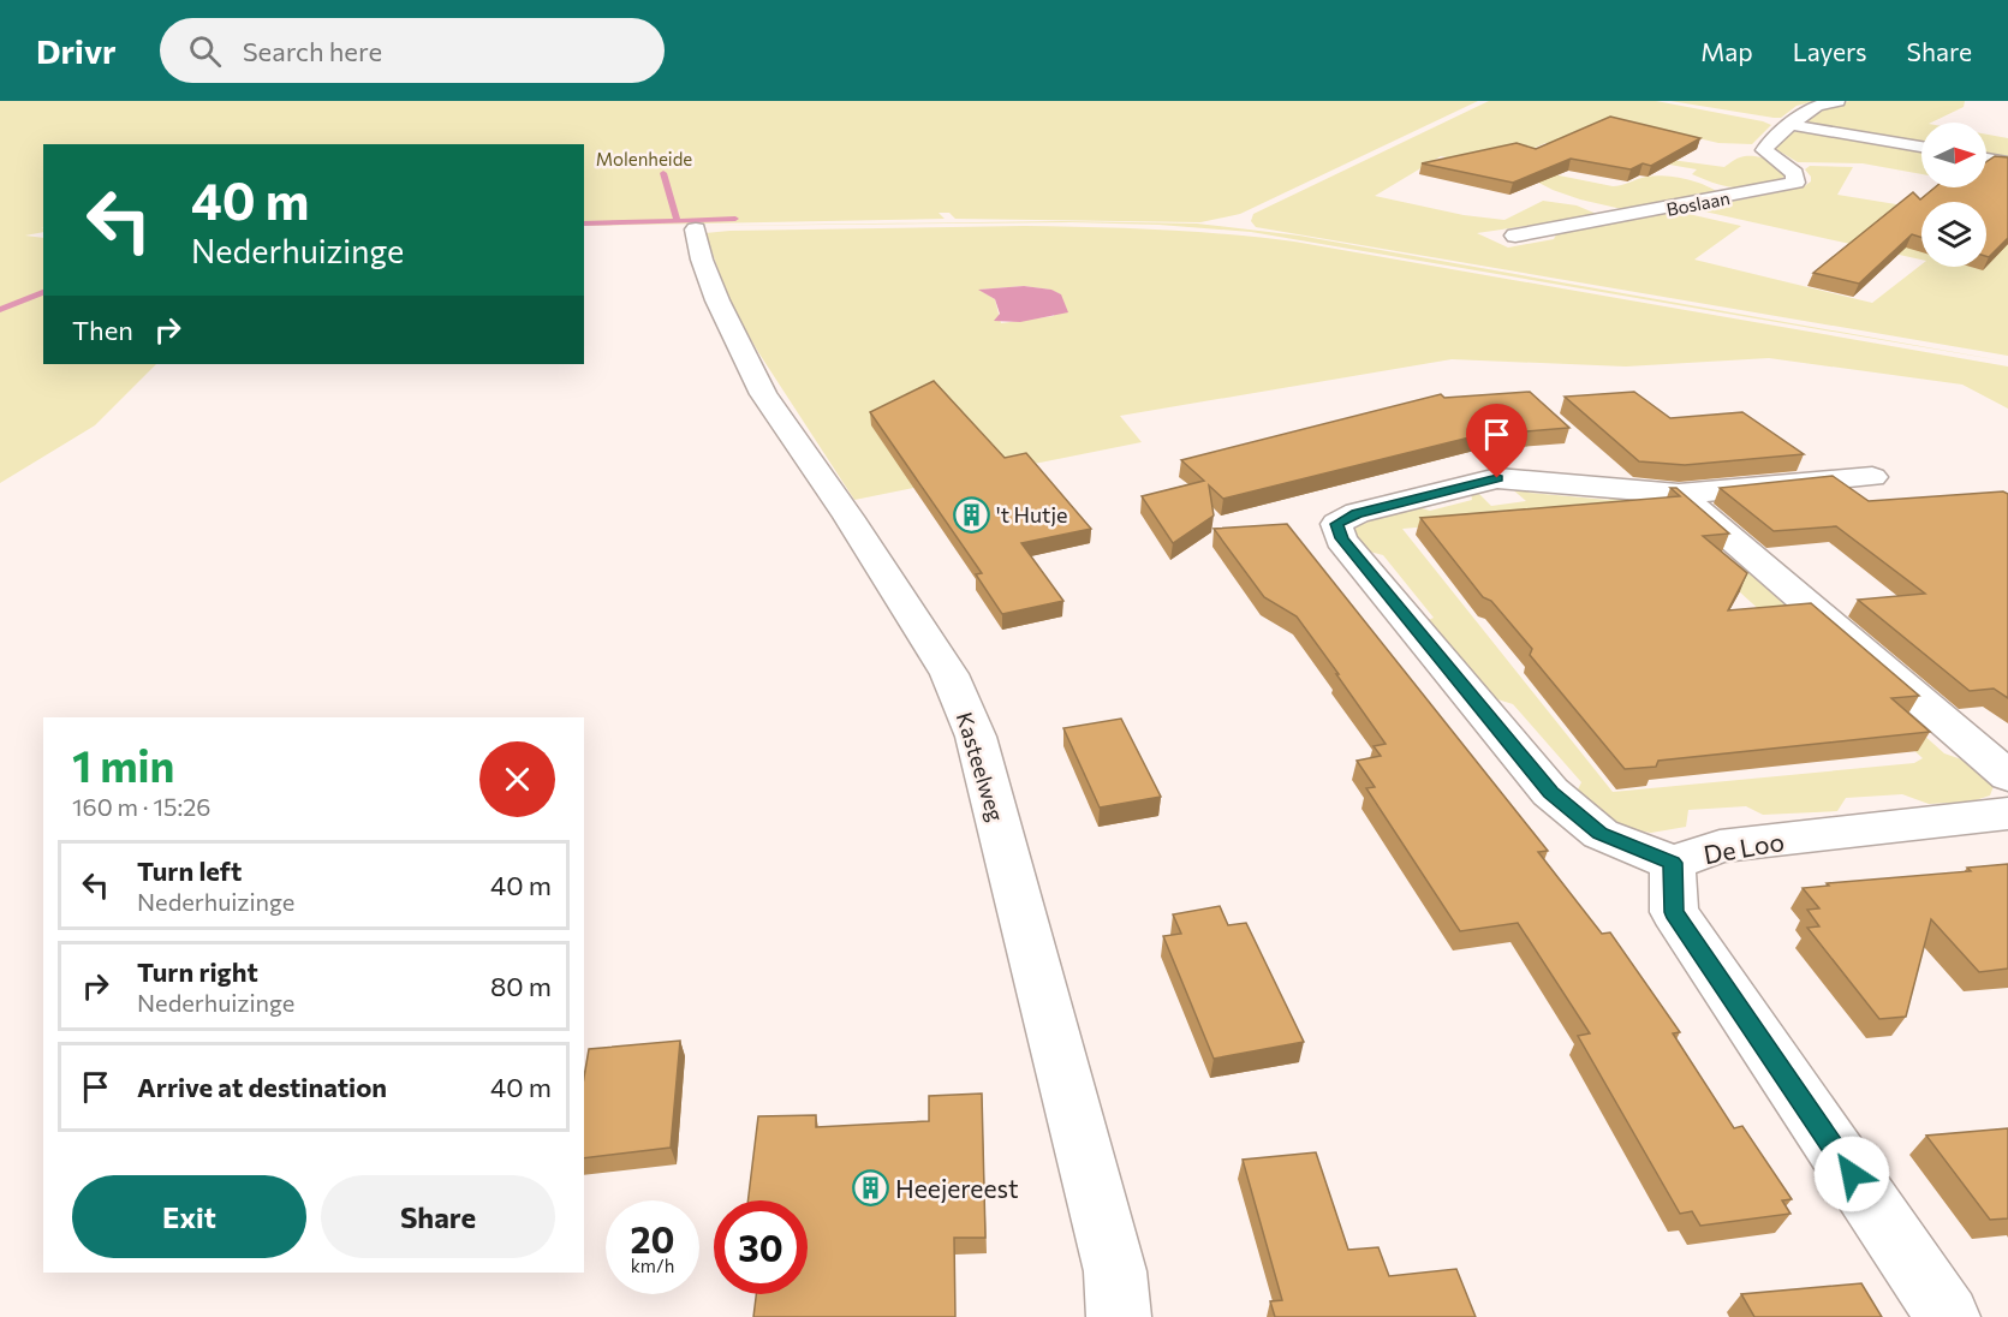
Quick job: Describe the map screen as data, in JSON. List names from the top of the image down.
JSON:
{
  "streets": {
    "street": ["Boslaan", "Kasteelweg", "De Loo"]
  },
  "parks": ["Molenheide"],
  "places": {
    "building": ["'t Hutje", "Heejereest"]
  },
  "north": "right",
  "page": {
    "header": "Drivr",
    "search": "Search here",
    "nav": ["Map", "Layers", "Share"],
    "turn": ["40 m", "Nederhuizinge"],
    "then": "Then",
    "heading": ["1 min", "160 m · 15:26"],
    "list": [
      {
        "name": "Turn left",
        "note": "Nederhuizinge",
        "value": "40 m"
      },
      {
        "name": "Turn right",
        "note": "Nederhuizinge",
        "value": "80 m"
      },
      {
        "name": "Arrive at destination",
        "value": "40 m"
      }
    ],
    "buttons": ["Exit", "Share"],
    "speed": "20 km/h",
    "limit": "30"
  }
}
